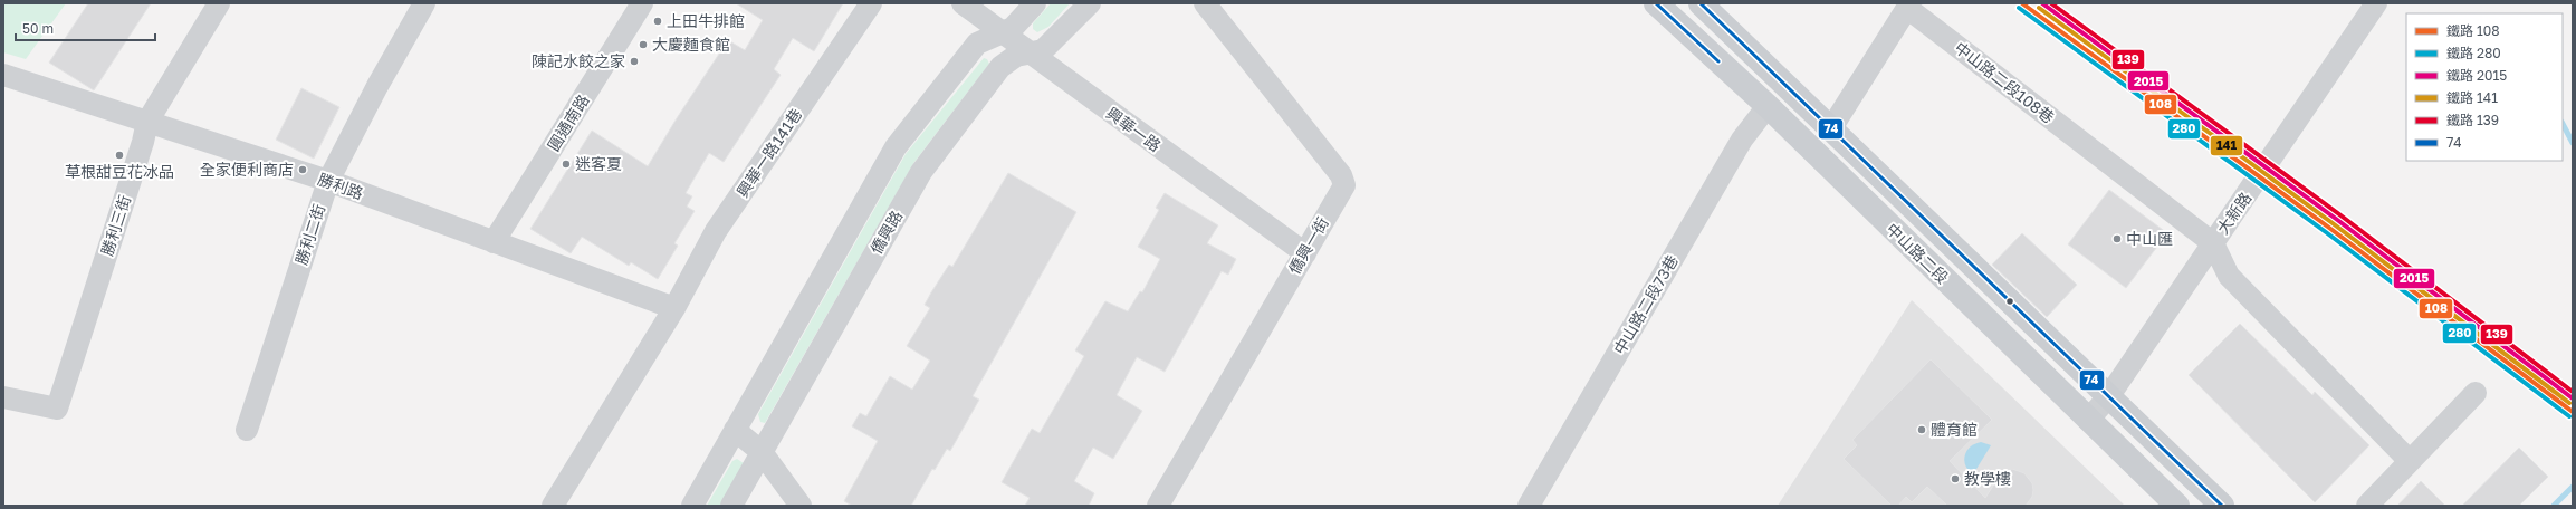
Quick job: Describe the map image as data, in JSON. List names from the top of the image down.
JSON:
{
  "streets": {
    "main road": ["中山路二段"],
    "street": [
      "中山路二段108巷",
      "圓通南路",
      "興華一路",
      "興華一路141巷",
      "勝利路",
      "大新路",
      "勝利三街",
      "僑興路",
      "勝利二街",
      "僑興一街",
      "中山路二段73巷"
    ]
  },
  "crossings": [
    ["中山路二段108巷", "大新路"],
    ["中山路二段108巷", "中山路二段"],
    ["圓通南路", "勝利路"],
    ["興華一路", "僑興路"],
    ["興華一路", "僑興一街"],
    ["興華一路141巷", "勝利路"],
    ["勝利路", "勝利三街"],
    ["勝利路", "勝利二街"],
    ["大新路", "中山路二段"],
    ["中山路二段", "中山路二段73巷"]
  ],
  "places": [
    "上田牛排館",
    "大慶麵食館",
    "陳記水餃之家",
    "草根甜豆花冰品",
    "迷客夏",
    "全家便利商店",
    "中山匯",
    "體育館",
    "教學樓"
  ],
  "lines": [
    "rail line 108",
    "rail line 2015",
    "rail line 139",
    "transit line 74",
    "rail line 280",
    "rail line 141"
  ],
  "legend": [
    "鐵路 108",
    "鐵路 280",
    "鐵路 2015",
    "鐵路 141",
    "鐵路 139",
    "74"
  ],
  "scale_bar": "50 m"
}
